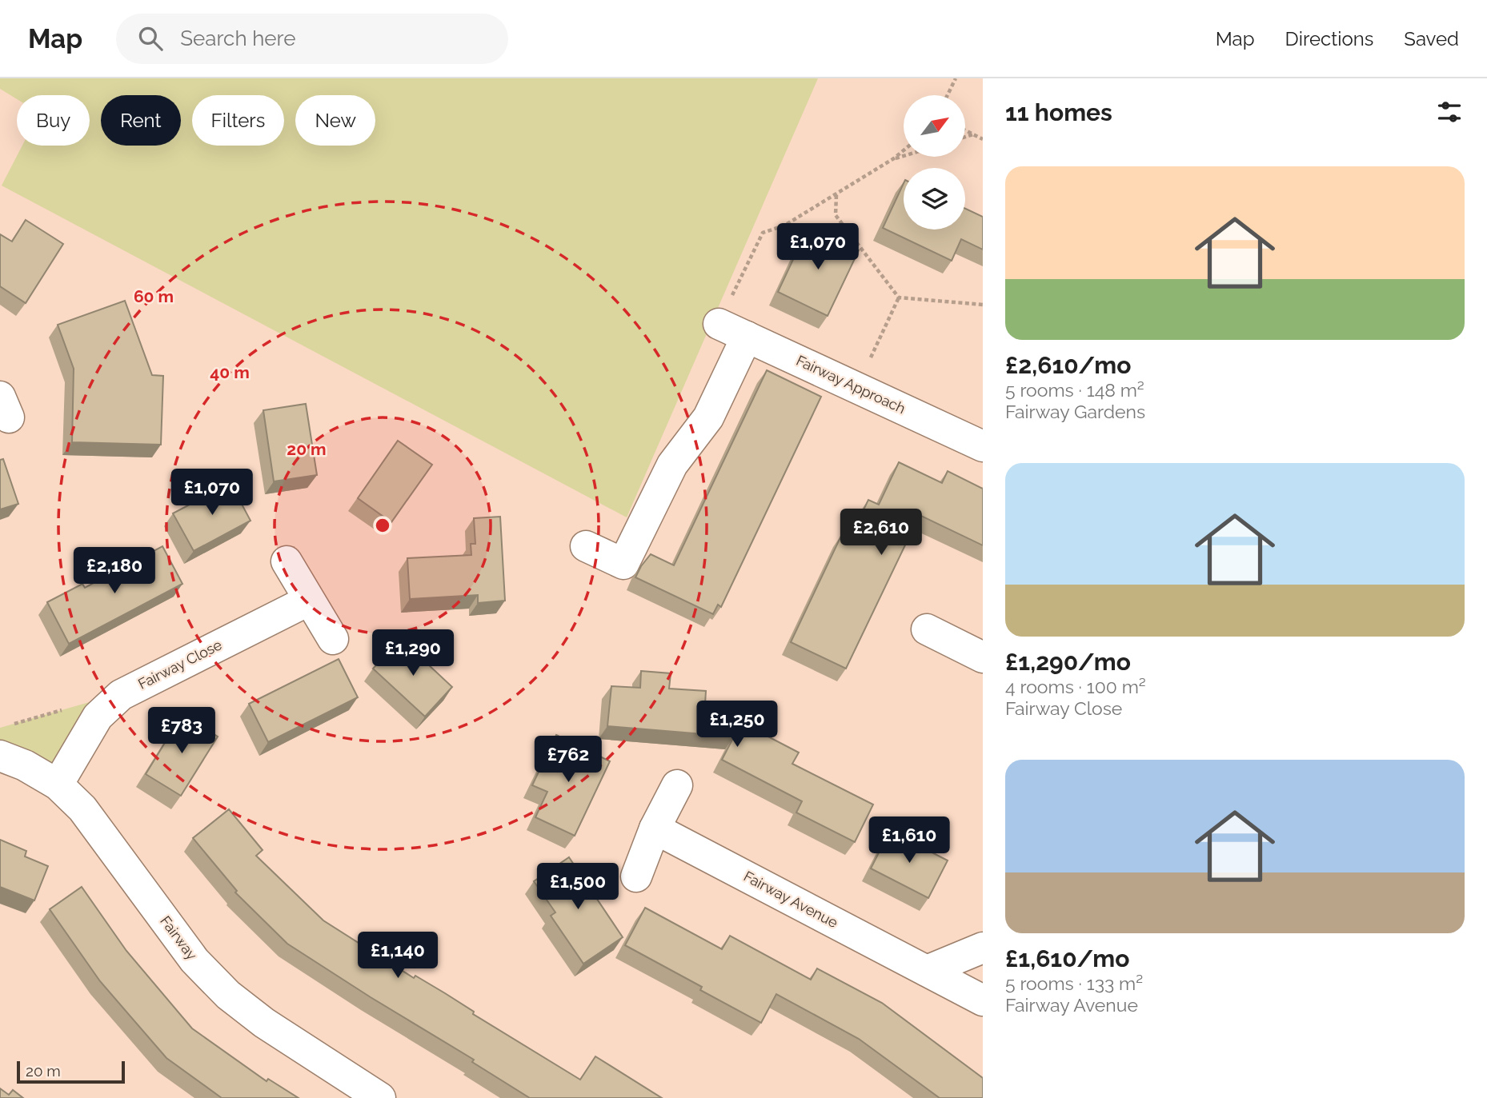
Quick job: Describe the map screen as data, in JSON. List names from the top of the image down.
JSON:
{
  "streets": {
    "street": [
      "Fairway Approach",
      "Fairway Close",
      "Fairway Avenue",
      "Fairway"
    ]
  },
  "crossings": [
    ["Fairway Close", "Fairway"]
  ],
  "scale_bar": "20 m",
  "north": "top right",
  "page": {
    "header": "Map",
    "search": "Search here",
    "nav": ["Map", "Directions", "Saved"],
    "heading": "11 homes",
    "chip": [
      "Buy",
      "Rent",
      "Filters",
      "New"
    ],
    "list": [
      {
        "name": "£2,610/mo",
        "note": "5 rooms · 148 m² · Fairway Gardens"
      },
      {
        "name": "£1,290/mo",
        "note": "4 rooms · 100 m² · Fairway Close"
      },
      {
        "name": "£1,610/mo",
        "note": "5 rooms · 133 m² · Fairway Avenue"
      }
    ],
    "price": [
      "£1,070",
      "£1,070",
      "£2,610",
      "£2,180",
      "£1,290",
      "£1,250",
      "£783",
      "£762",
      "£1,610",
      "£1,500",
      "£1,140"
    ],
    "scale": "20 m"
  },
  "rings": ["60 m", "40 m", "20 m"]
}
